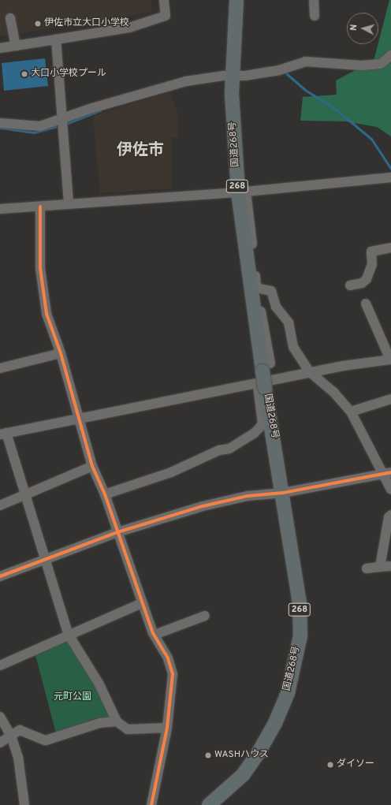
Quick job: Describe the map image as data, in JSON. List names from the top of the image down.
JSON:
{
  "streets": {
    "highway": ["国道268号", "268"]
  },
  "districts": ["伊佐市"],
  "parks": ["元町公園"],
  "places": [
    "伊佐市立大口小学校",
    "大口小学校プール",
    "WASHハウス",
    "ダイソー"
  ],
  "north": "left"
}
